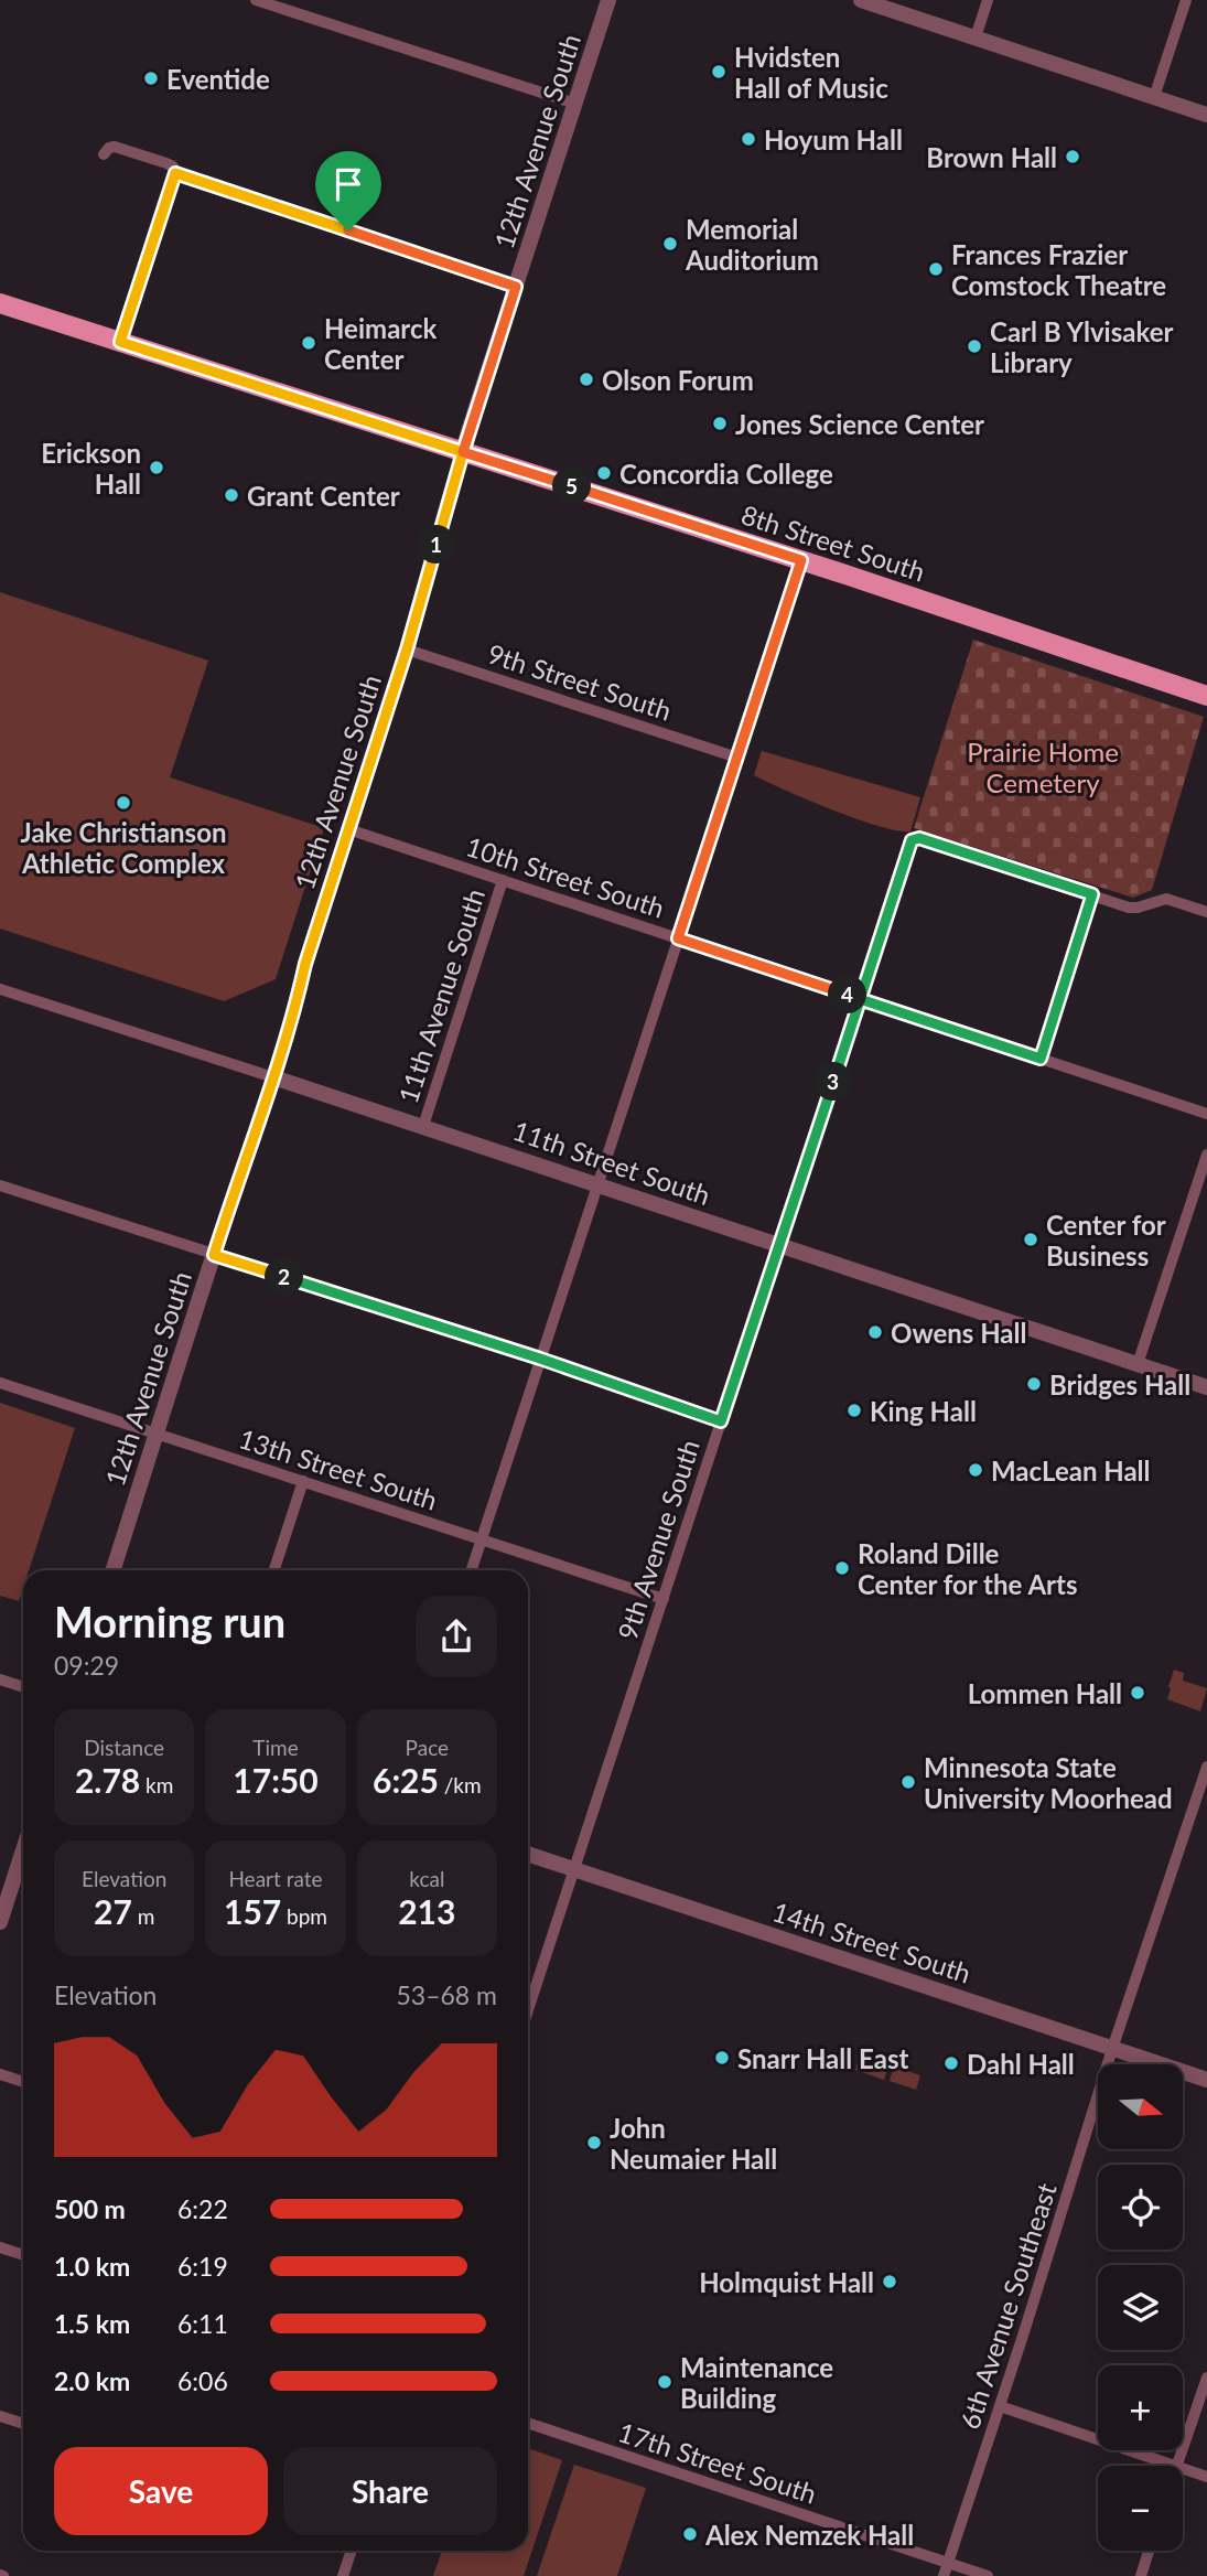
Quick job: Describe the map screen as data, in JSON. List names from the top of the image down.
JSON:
{
  "streets": {
    "main road": ["8th Street South"],
    "street": [
      "12th Avenue South",
      "9th Street South",
      "10th Street South",
      "11th Avenue South",
      "11th Street South",
      "13th Street South",
      "9th Avenue South",
      "14th Street South",
      "6th Avenue Southeast",
      "17th Street South"
    ]
  },
  "crossings": [
    ["12th Avenue South", "8th Street South"],
    ["12th Avenue South", "9th Street South"],
    ["12th Avenue South", "10th Street South"],
    ["12th Avenue South", "11th Street South"],
    ["12th Avenue South", "13th Street South"],
    ["10th Street South", "11th Avenue South"],
    ["10th Street South", "9th Avenue South"],
    ["11th Avenue South", "11th Street South"],
    ["11th Street South", "9th Avenue South"],
    ["13th Street South", "9th Avenue South"],
    ["9th Avenue South", "14th Street South"],
    ["14th Street South", "6th Avenue Southeast"],
    ["6th Avenue Southeast", "17th Street South"]
  ],
  "parks": ["Prairie Home Cemetery"],
  "places": [
    "Hvidsten Hall of Music",
    "Eventide",
    "Hoyum Hall",
    "Brown Hall",
    "Memorial Auditorium",
    "Frances Frazier Comstock Theatre",
    "Heimarck Center",
    "Carl B Ylvisaker Library",
    "Olson Forum",
    "Jones Science Center",
    "Erickson Hall",
    "Concordia College",
    "Grant Center",
    "Jake Christianson Athletic Complex",
    "Center for Business",
    "Owens Hall",
    "Bridges Hall",
    "King Hall",
    "MacLean Hall",
    "Roland Dille Center for the Arts",
    "Lommen Hall",
    "Minnesota State University Moorhead",
    "Snarr Hall East",
    "Dahl Hall",
    "John Neumaier Hall",
    "Holmquist Hall",
    "Maintenance Building",
    "Alex Nemzek Hall"
  ],
  "north": "right",
  "page": {
    "pins": [
      "5",
      "1",
      "4",
      "3",
      "2"
    ],
    "heading": ["Morning run", "09:29"],
    "stats": [
      ["Distance", "2.78 km"],
      ["Time", "17:50"],
      ["Pace", "6:25 /km"],
      ["Elevation", "27 m"],
      ["Heart rate", "157 bpm"],
      ["kcal", "213"]
    ],
    "chart": ["Elevation", "53–68 m"],
    "map_buttons": ["+", "−"],
    "list": [
      {
        "name": "500 m",
        "note": "6:22"
      },
      {
        "name": "1.0 km",
        "note": "6:19"
      },
      {
        "name": "1.5 km",
        "note": "6:11"
      },
      {
        "name": "2.0 km",
        "note": "6:06"
      }
    ],
    "buttons": ["Save", "Share"]
  }
}
